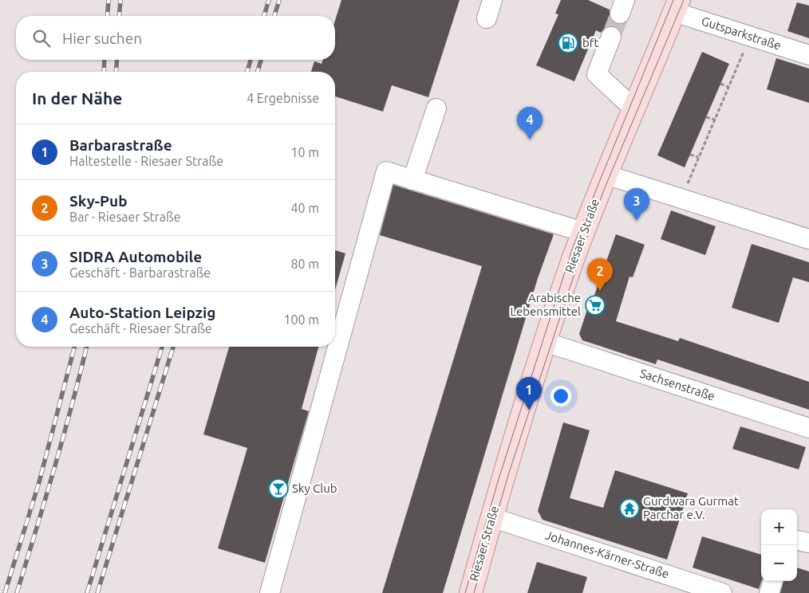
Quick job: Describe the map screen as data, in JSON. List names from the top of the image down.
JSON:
{
  "streets": {
    "main road": ["Riesaer Straße"],
    "street": ["Gutsparkstraße", "Sachsenstraße", "Johannes-Kärner-Straße"]
  },
  "crossings": [
    ["Gutsparkstraße", "Riesaer Straße"],
    ["Riesaer Straße", "Sachsenstraße"],
    ["Riesaer Straße", "Johannes-Kärner-Straße"]
  ],
  "places": {
    "fuel station": ["bft"],
    "supermarket": ["Arabische Lebensmittel"],
    "bar": ["Sky Club"],
    "temple": ["Gurdwara Gurmat Parchar e.V."]
  },
  "page": {
    "search": "Hier suchen",
    "heading": ["In der Nähe", "4 Ergebnisse"],
    "pins": [
      "4",
      "3",
      "2",
      "1"
    ],
    "list": [
      {
        "mark": "1",
        "name": "Barbarastraße",
        "note": "Haltestelle · Riesaer Straße",
        "value": "10 m"
      },
      {
        "mark": "2",
        "name": "Sky-Pub",
        "note": "Bar · Riesaer Straße",
        "value": "40 m"
      },
      {
        "mark": "3",
        "name": "SIDRA Automobile",
        "note": "Geschäft · Barbarastraße",
        "value": "80 m"
      },
      {
        "mark": "4",
        "name": "Auto-Station Leipzig",
        "note": "Geschäft · Riesaer Straße",
        "value": "100 m"
      }
    ],
    "map_buttons": ["+", "−"]
  }
}
